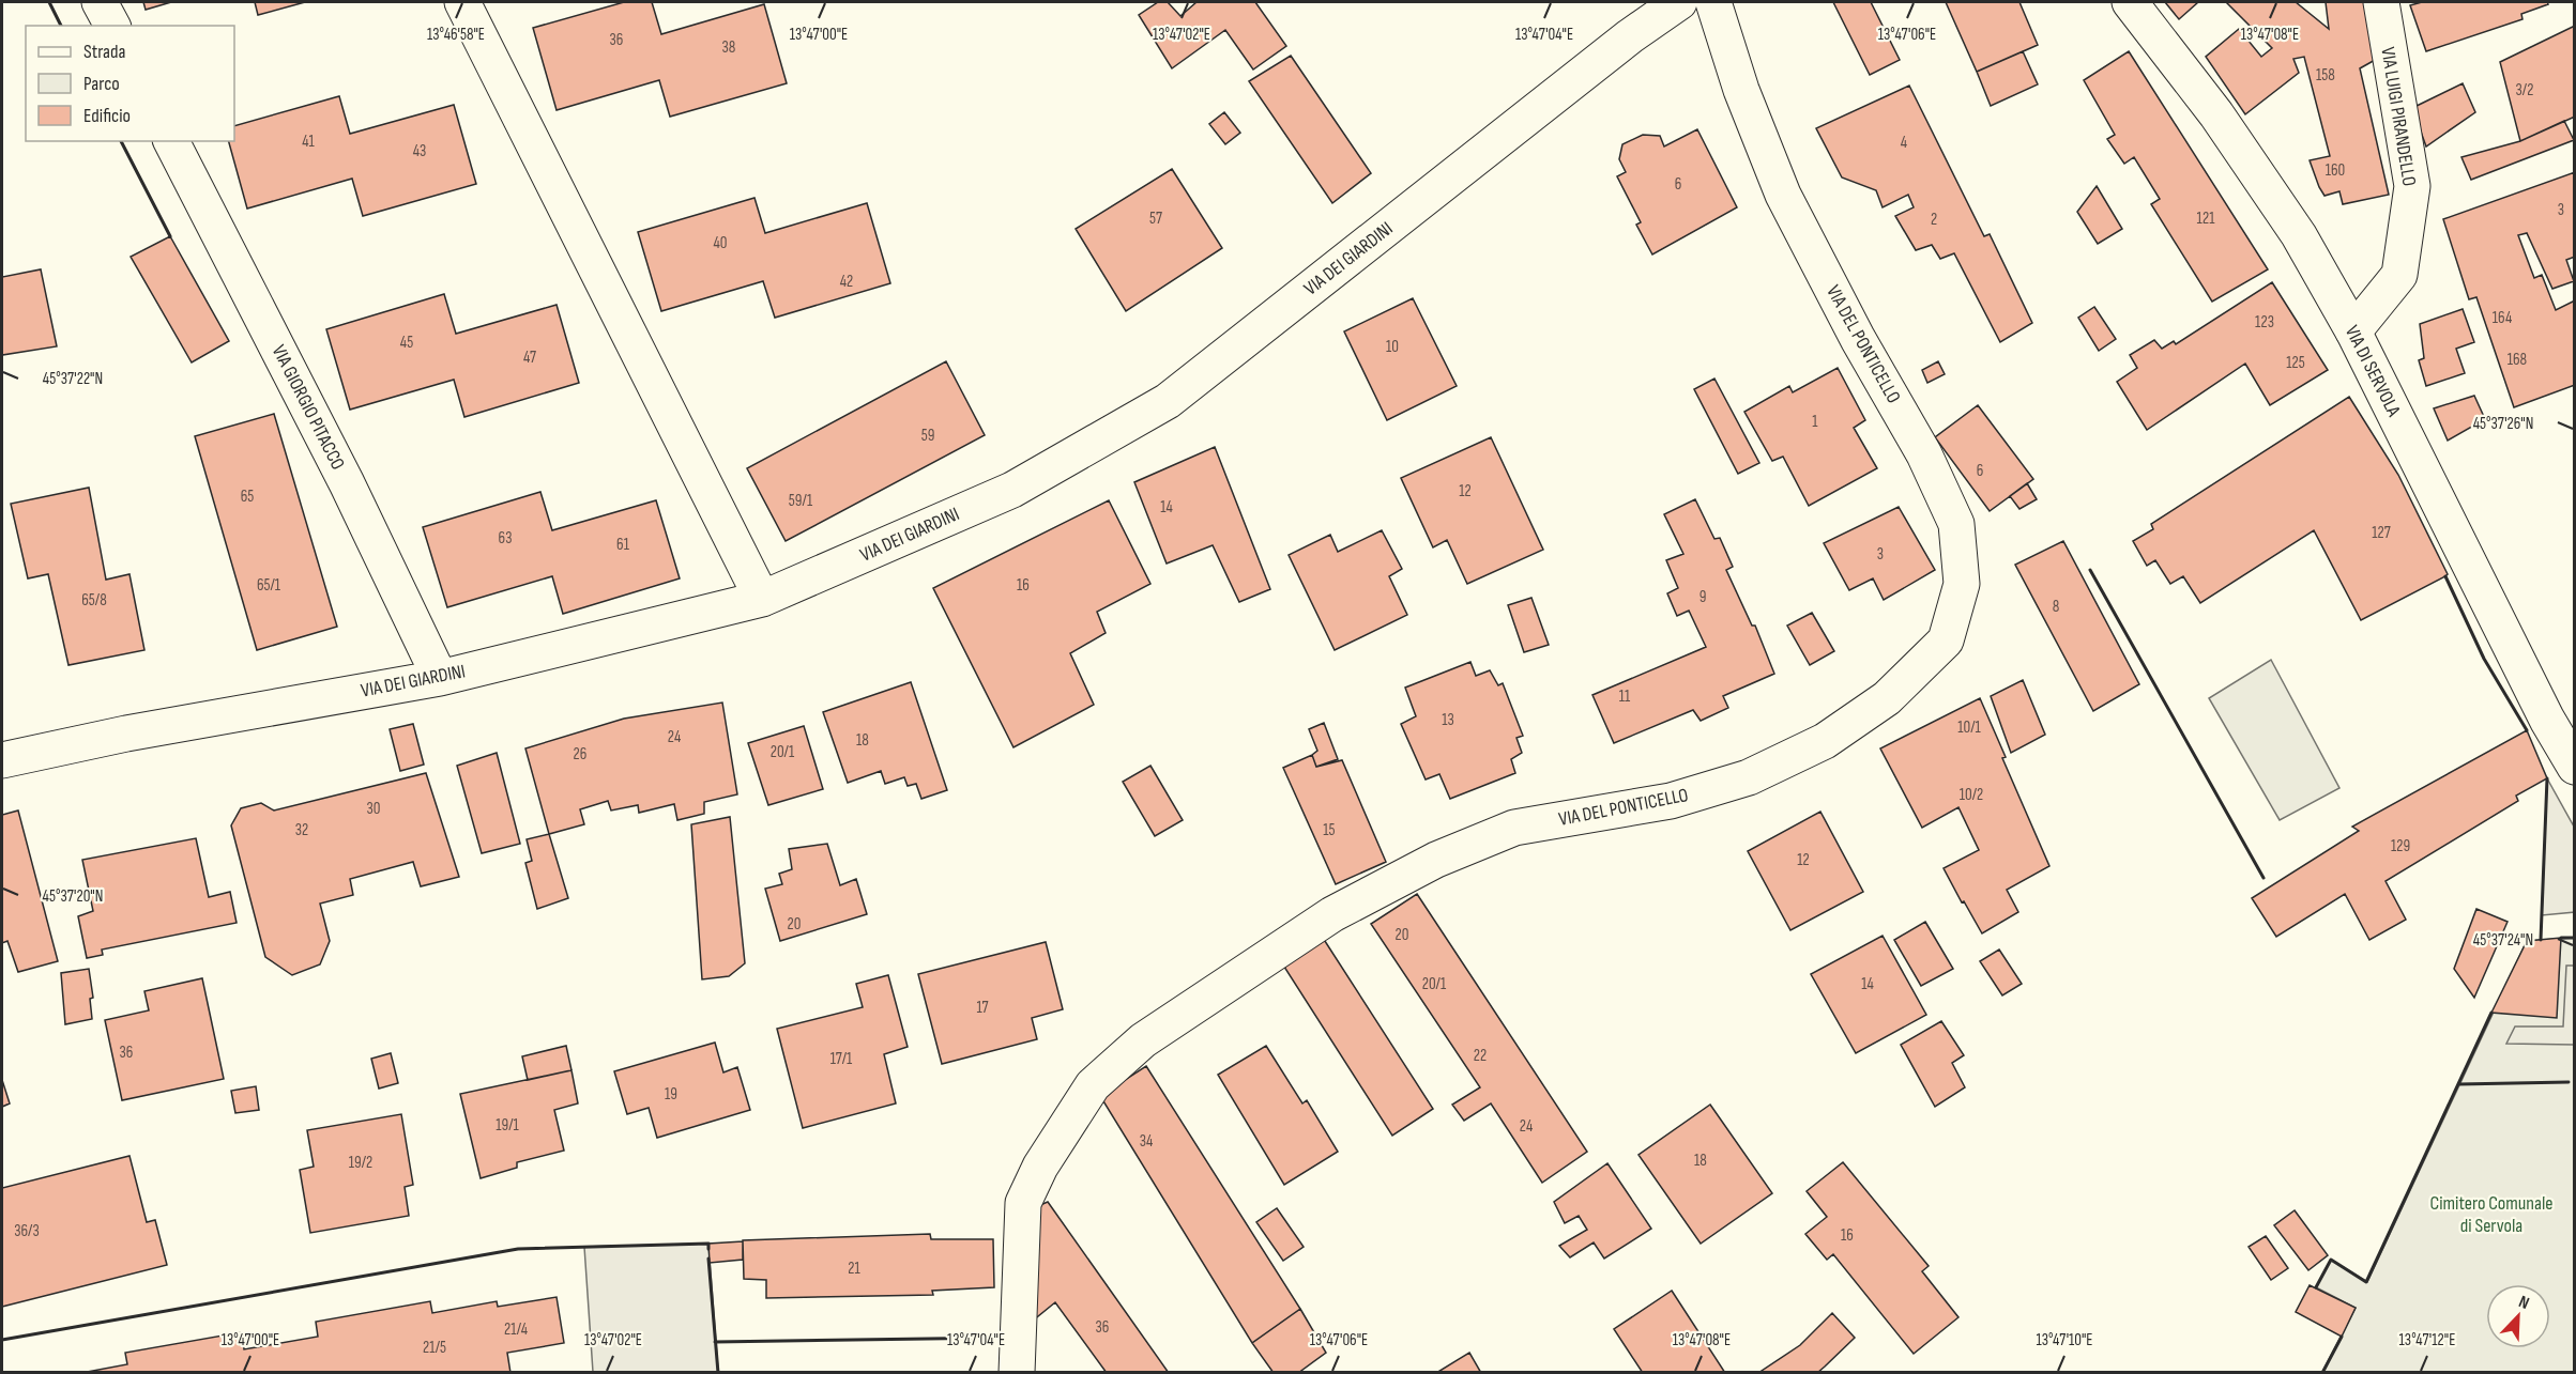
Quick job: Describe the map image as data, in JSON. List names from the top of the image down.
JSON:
{
  "streets": {
    "street": [
      "VIA LUIGI PIRANDELLO",
      "VIA DEI GIARDINI",
      "VIA DEL PONTICELLO",
      "VIA DI SERVOLA",
      "VIA GIORGIO PITACCO"
    ]
  },
  "crossings": [
    ["VIA LUIGI PIRANDELLO", "VIA DI SERVOLA"],
    ["VIA DEI GIARDINI", "VIA GIORGIO PITACCO"]
  ],
  "parks": ["Cimitero Comunale di Servola"],
  "house_numbers": [
    "36",
    "38",
    "158",
    "3/2",
    "41",
    "4",
    "43",
    "160",
    "6",
    "3",
    "57",
    "121",
    "2",
    "40",
    "42",
    "164",
    "123",
    "45",
    "10",
    "47",
    "168",
    "125",
    "1",
    "59",
    "6",
    "12",
    "65",
    "59/1",
    "14",
    "127",
    "63",
    "61",
    "3",
    "65/1",
    "16",
    "9",
    "65/8",
    "8",
    "11",
    "13",
    "10/1",
    "24",
    "18",
    "20/1",
    "26",
    "10/2",
    "30",
    "32",
    "15",
    "129",
    "12",
    "20",
    "20",
    "20/1",
    "14",
    "17",
    "36",
    "22",
    "17/1",
    "19",
    "19/1",
    "24",
    "34",
    "18",
    "19/2",
    "36/3",
    "16",
    "21",
    "36",
    "21/4",
    "21/5"
  ],
  "legend": ["Strada", "Parco", "Edificio"],
  "north": "top right",
  "coordinates": [
    "13°46'58\"E",
    "13°47'00\"E",
    "13°47'02\"E",
    "13°47'04\"E",
    "13°47'06\"E",
    "13°47'08\"E",
    "45°37'22\"N",
    "45°37'26\"N",
    "45°37'20\"N",
    "45°37'24\"N",
    "13°47'10\"E",
    "13°47'12\"E"
  ]
}
